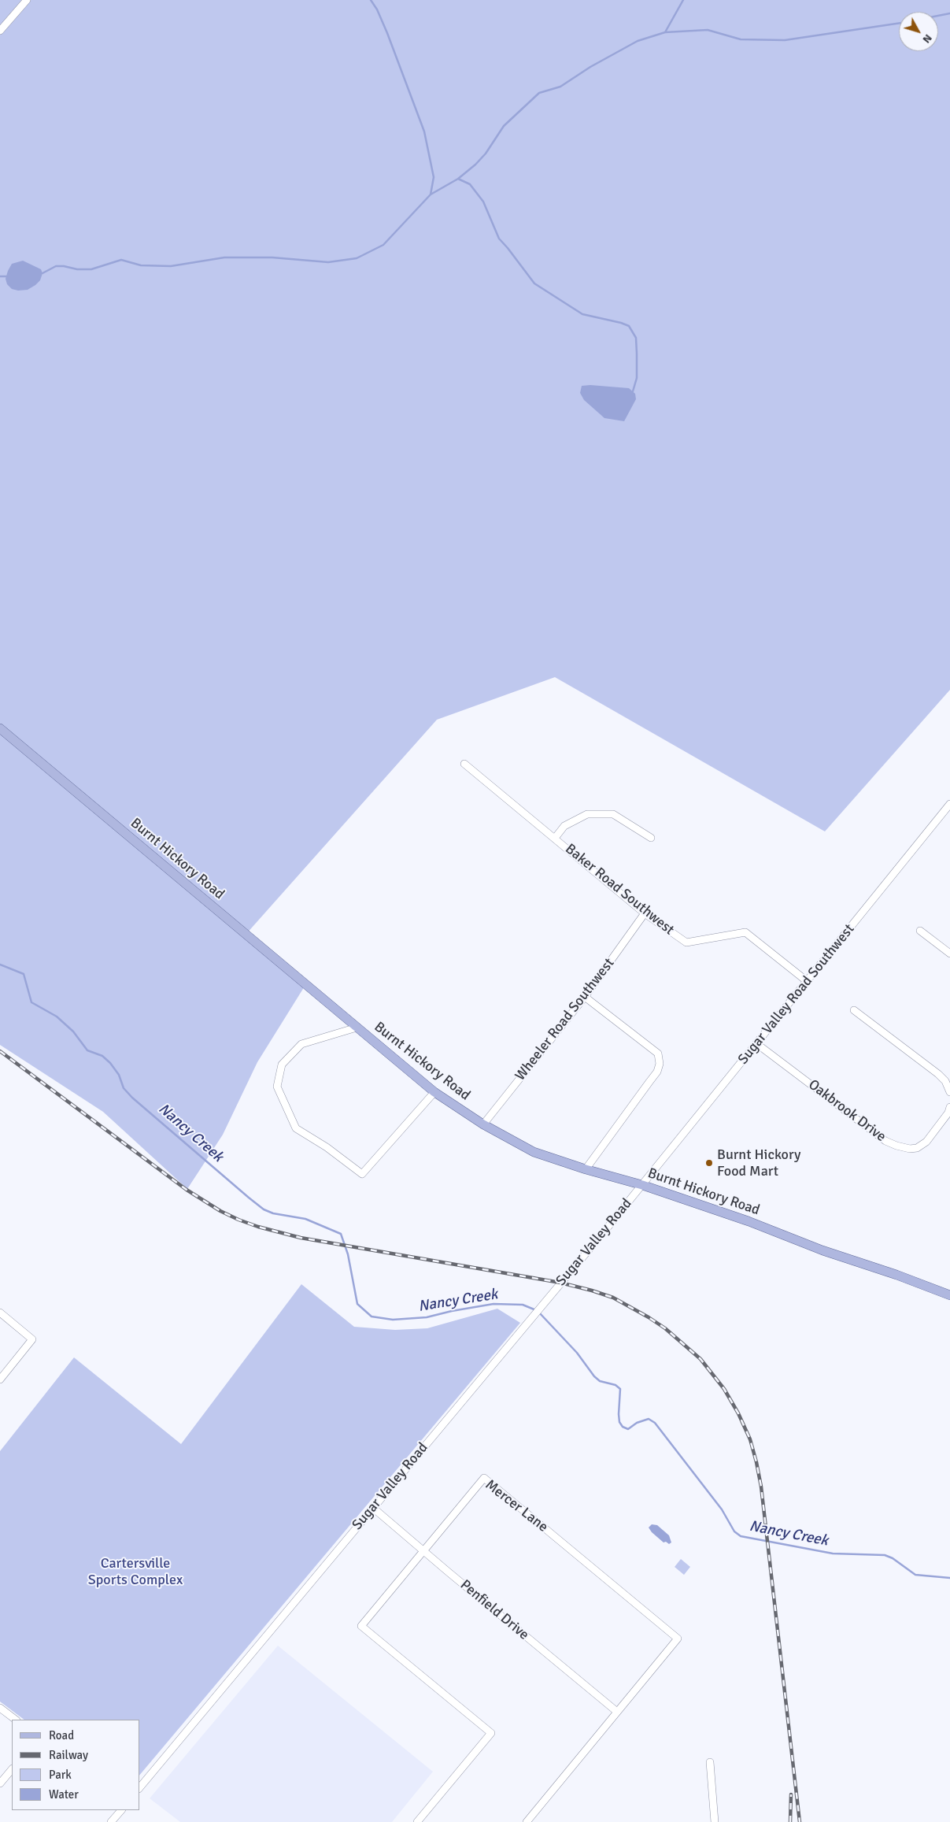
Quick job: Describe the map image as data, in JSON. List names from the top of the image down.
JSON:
{
  "streets": {
    "main road": ["Burnt Hickory Road"],
    "street": [
      "Baker Road Southwest",
      "Sugar Valley Road Southwest",
      "Wheeler Road Southwest",
      "Oakbrook Drive",
      "Sugar Valley Road",
      "Mercer Lane",
      "Penfield Drive"
    ]
  },
  "crossings": [
    ["Burnt Hickory Road", "Sugar Valley Road Southwest"],
    ["Burnt Hickory Road", "Wheeler Road Southwest"],
    ["Burnt Hickory Road", "Sugar Valley Road"],
    ["Baker Road Southwest", "Sugar Valley Road Southwest"],
    ["Baker Road Southwest", "Wheeler Road Southwest"],
    ["Sugar Valley Road Southwest", "Oakbrook Drive"],
    ["Sugar Valley Road Southwest", "Sugar Valley Road"],
    ["Sugar Valley Road", "Penfield Drive"],
    ["Mercer Lane", "Penfield Drive"]
  ],
  "water": ["Nancy Creek"],
  "parks": ["Cartersville Sports Complex"],
  "places": ["Burnt Hickory Food Mart"],
  "legend": [
    "Road",
    "Railway",
    "Park",
    "Water"
  ],
  "north": "bottom right"
}
